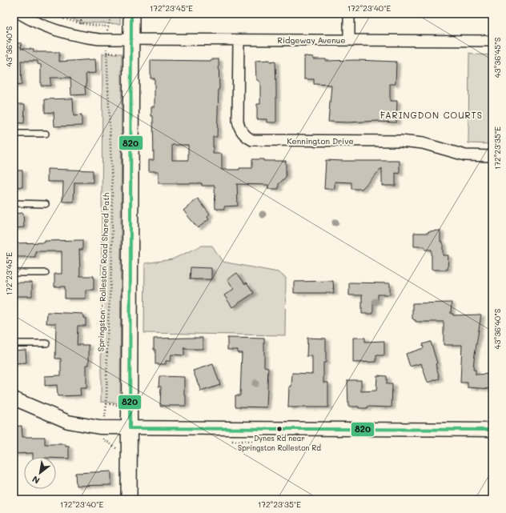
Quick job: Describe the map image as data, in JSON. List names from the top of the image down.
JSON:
{
  "streets": {
    "street": ["Ridgeway Avenue", "Kennington Drive"],
    "path": ["Springston - Rolleston Road Shared Path"]
  },
  "crossings": [
    ["Ridgeway Avenue", "Kennington Drive"]
  ],
  "districts": ["FARINGDON COURTS"],
  "places": ["Dynes Rd near Springston Rolleston Rd"],
  "lines": ["transit line 820"],
  "north": "bottom left",
  "coordinates": [
    "172°23'45\"E",
    "172°23'40\"E",
    "43°36'40\"S",
    "43°36'45\"S",
    "172°23'35\"E"
  ]
}
